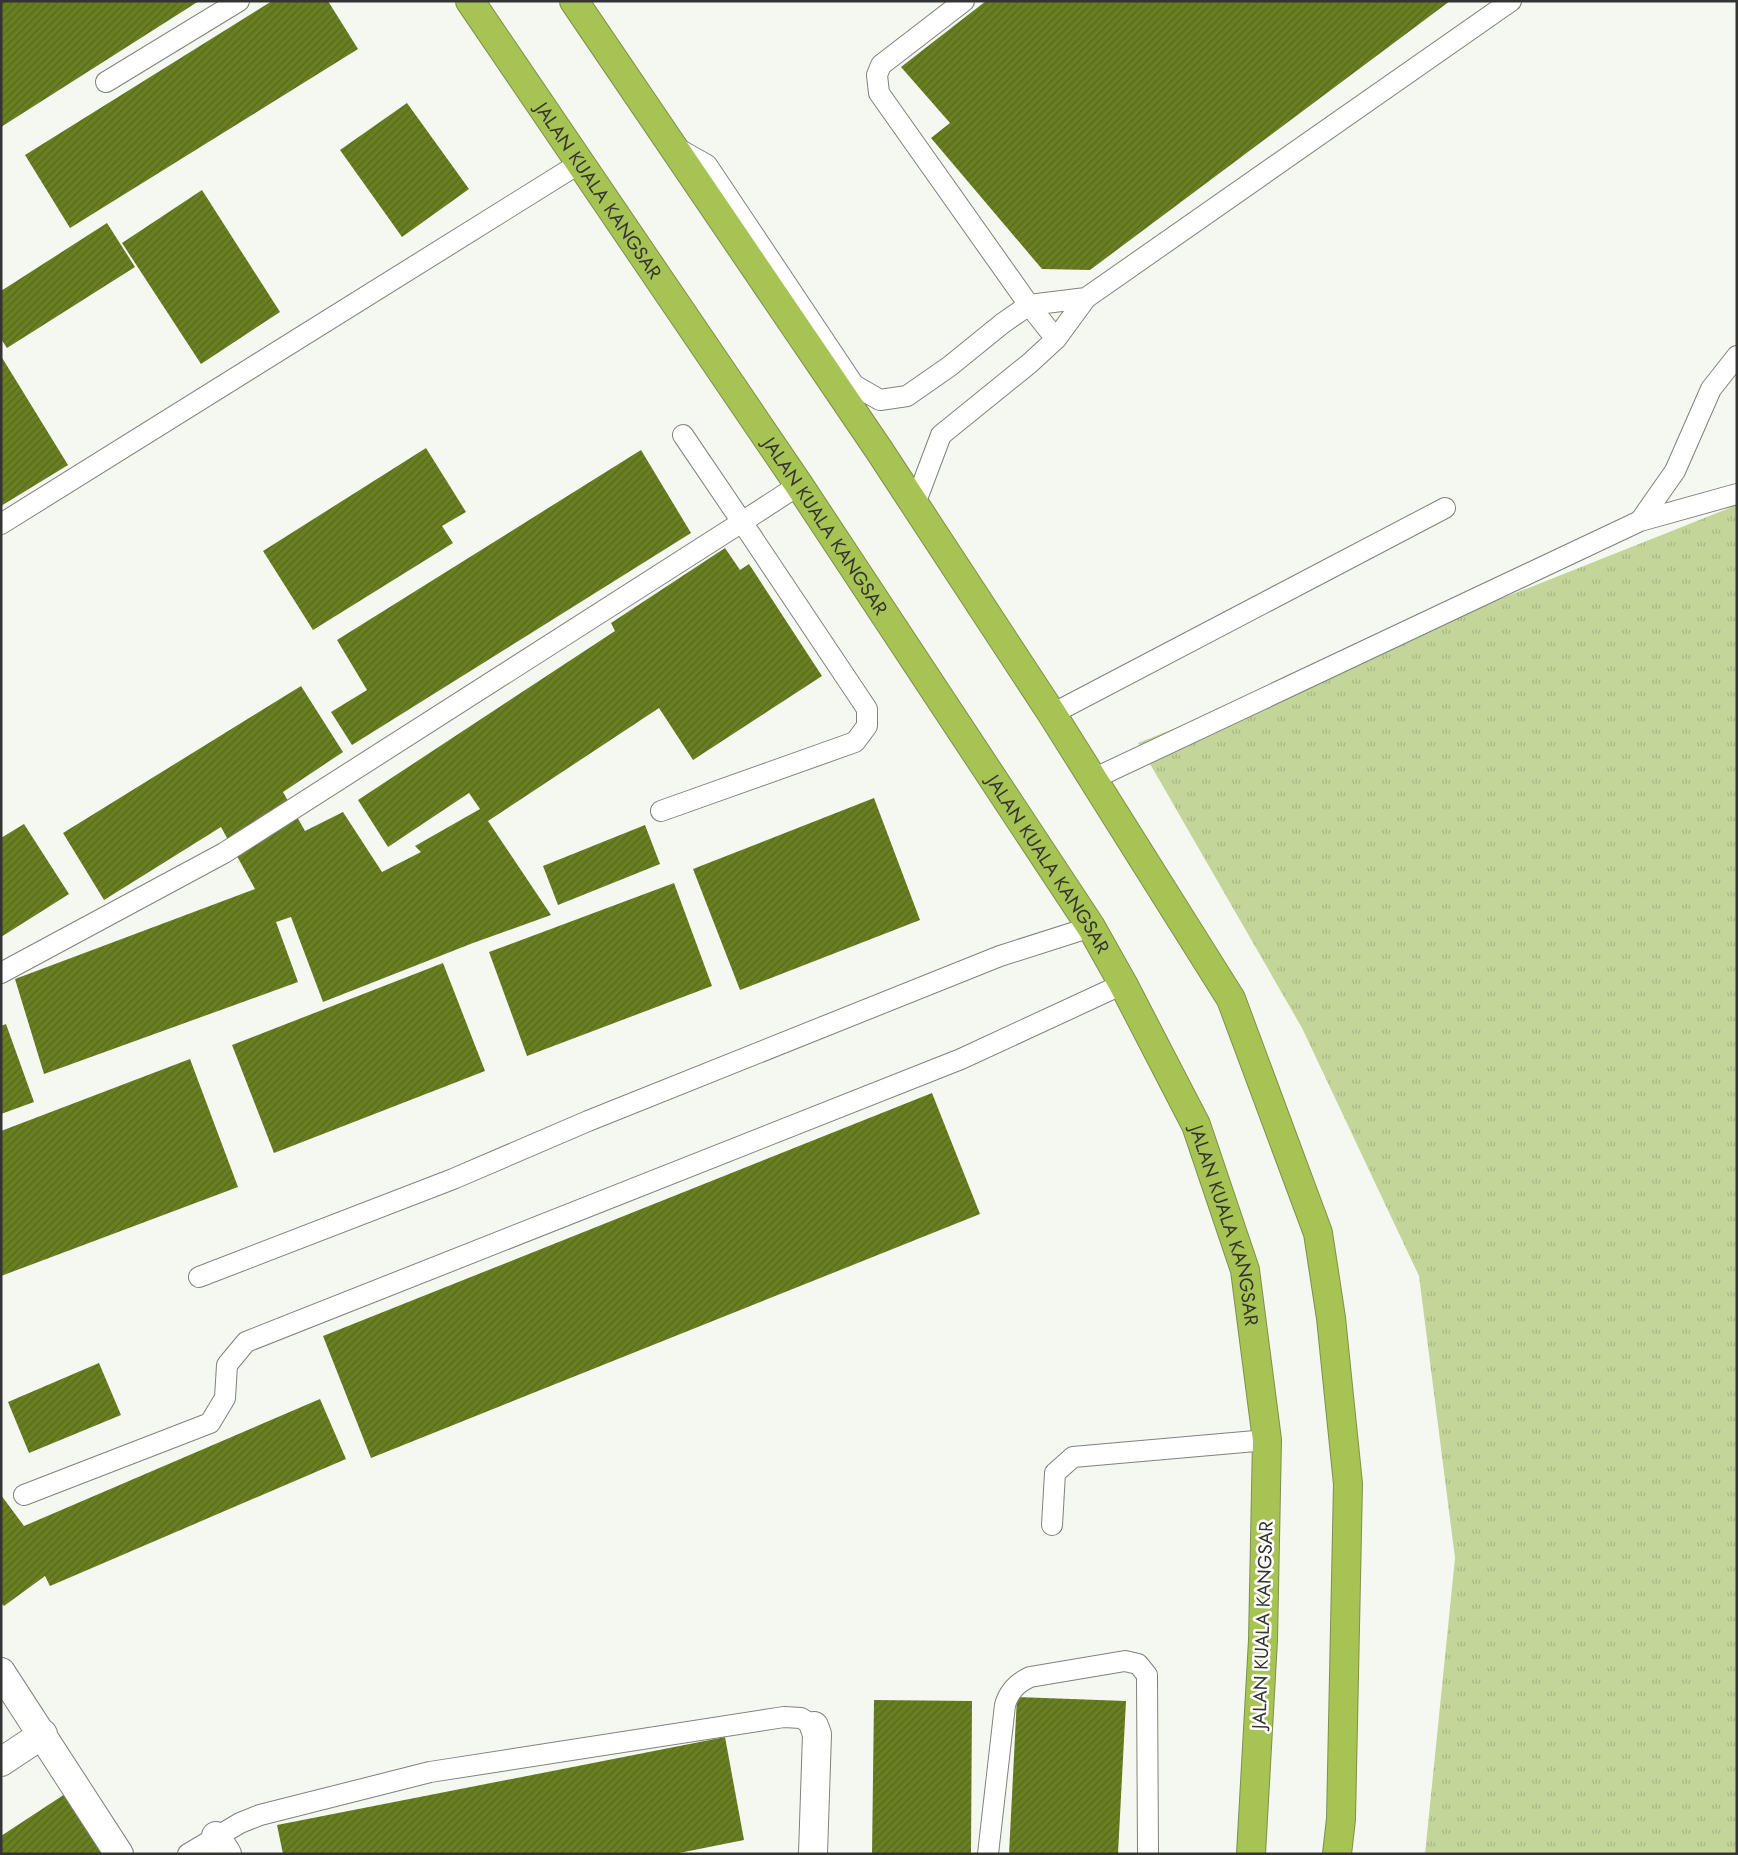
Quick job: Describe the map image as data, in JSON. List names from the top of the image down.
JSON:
{
  "streets": {
    "highway": ["JALAN KUALA KANGSAR"]
  }
}
